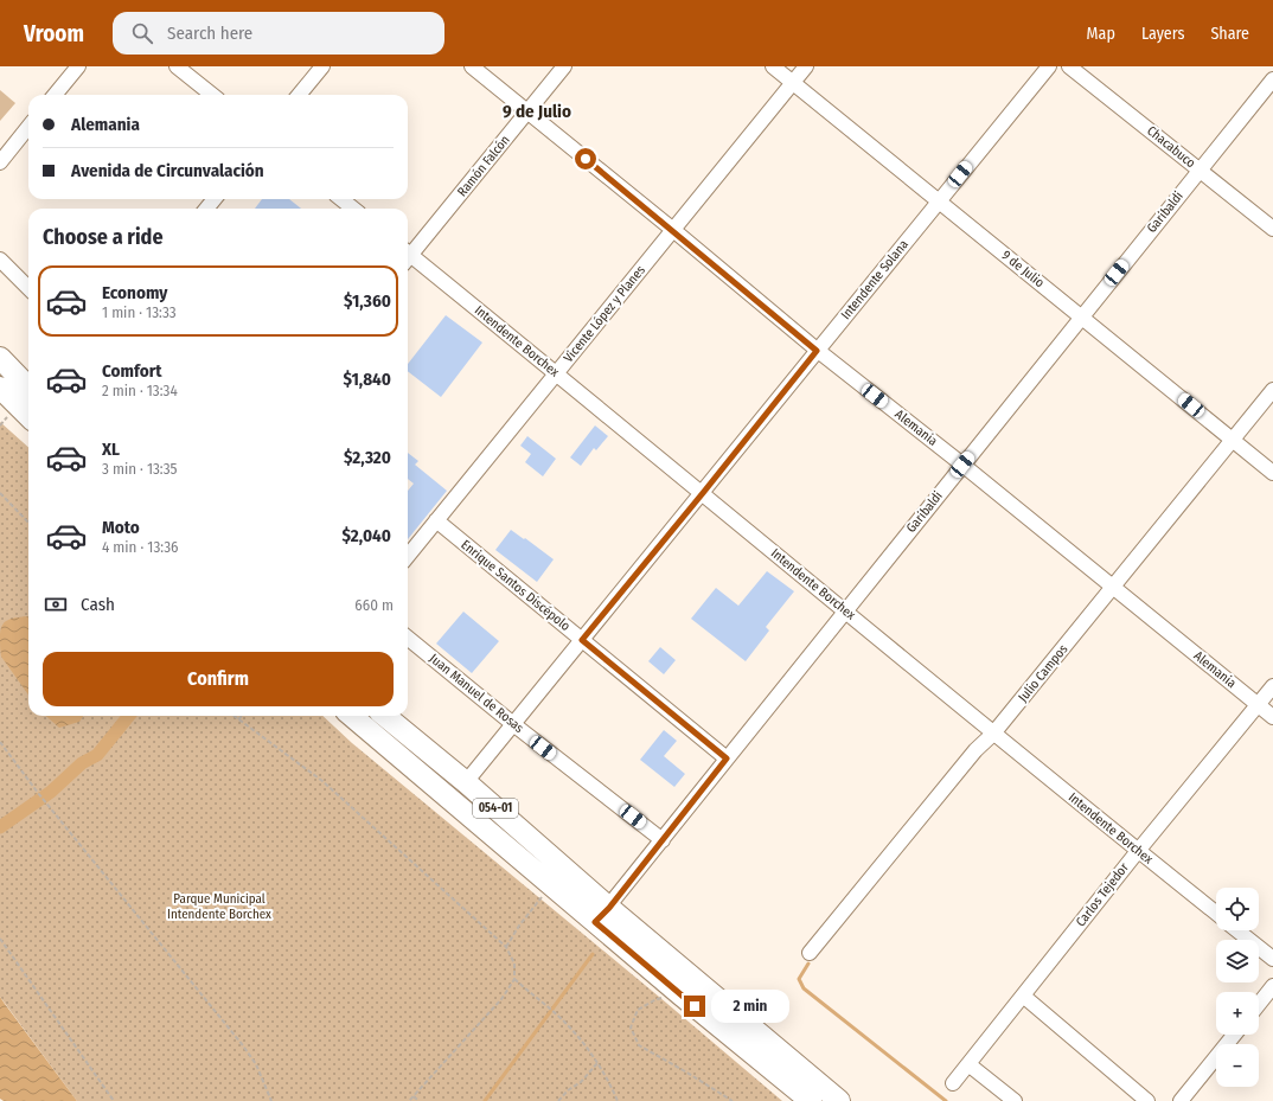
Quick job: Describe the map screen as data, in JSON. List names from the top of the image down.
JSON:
{
  "streets": {
    "highway": ["054-01"],
    "street": [
      "Chacabuco",
      "Ramón Falcón",
      "Garibaldi",
      "9 de Julio",
      "Intendente Solana",
      "Vicente López y Planes",
      "Intendente Borchex",
      "Alemania",
      "Enrique Santos Discépolo",
      "Julio Campos",
      "Juan Manuel de Rosas",
      "Carlos Tejedor"
    ]
  },
  "crossings": [
    ["Chacabuco", "Garibaldi"],
    ["Ramón Falcón", "Alemania"],
    ["Garibaldi", "9 de Julio"],
    ["Garibaldi", "Intendente Borchex"],
    ["Garibaldi", "Alemania"],
    ["Garibaldi", "Enrique Santos Discépolo"],
    ["Garibaldi", "Juan Manuel de Rosas"],
    ["Garibaldi", "054-01"],
    ["9 de Julio", "Intendente Solana"],
    ["9 de Julio", "Vicente López y Planes"],
    ["9 de Julio", "Julio Campos"],
    ["Intendente Solana", "Intendente Borchex"],
    ["Intendente Solana", "Alemania"],
    ["Intendente Solana", "Enrique Santos Discépolo"],
    ["Intendente Solana", "Juan Manuel de Rosas"],
    ["Intendente Solana", "054-01"],
    ["Vicente López y Planes", "Intendente Borchex"],
    ["Vicente López y Planes", "Alemania"],
    ["Vicente López y Planes", "Enrique Santos Discépolo"],
    ["Intendente Borchex", "Julio Campos"],
    ["Intendente Borchex", "Carlos Tejedor"],
    ["Alemania", "Julio Campos"],
    ["Alemania", "Carlos Tejedor"]
  ],
  "districts": ["9 de Julio"],
  "parks": ["Parque Municipal Intendente Borchex"],
  "page": {
    "header": "Vroom",
    "search": "Search here",
    "nav": ["Map", "Layers", "Share"],
    "banner": ["Alemania", "Avenida de Circunvalación"],
    "heading": "Choose a ride",
    "list": [
      {
        "name": "Economy",
        "note": "1 min · 13:33",
        "value": "$1,360"
      },
      {
        "name": "Comfort",
        "note": "2 min · 13:34",
        "value": "$1,840"
      },
      {
        "name": "XL",
        "note": "3 min · 13:35",
        "value": "$2,320"
      },
      {
        "name": "Moto",
        "note": "4 min · 13:36",
        "value": "$2,040"
      }
    ],
    "pay": ["Cash", "660 m"],
    "buttons": "Confirm",
    "map_buttons": ["+", "−"],
    "bubble": "2 min"
  }
}
